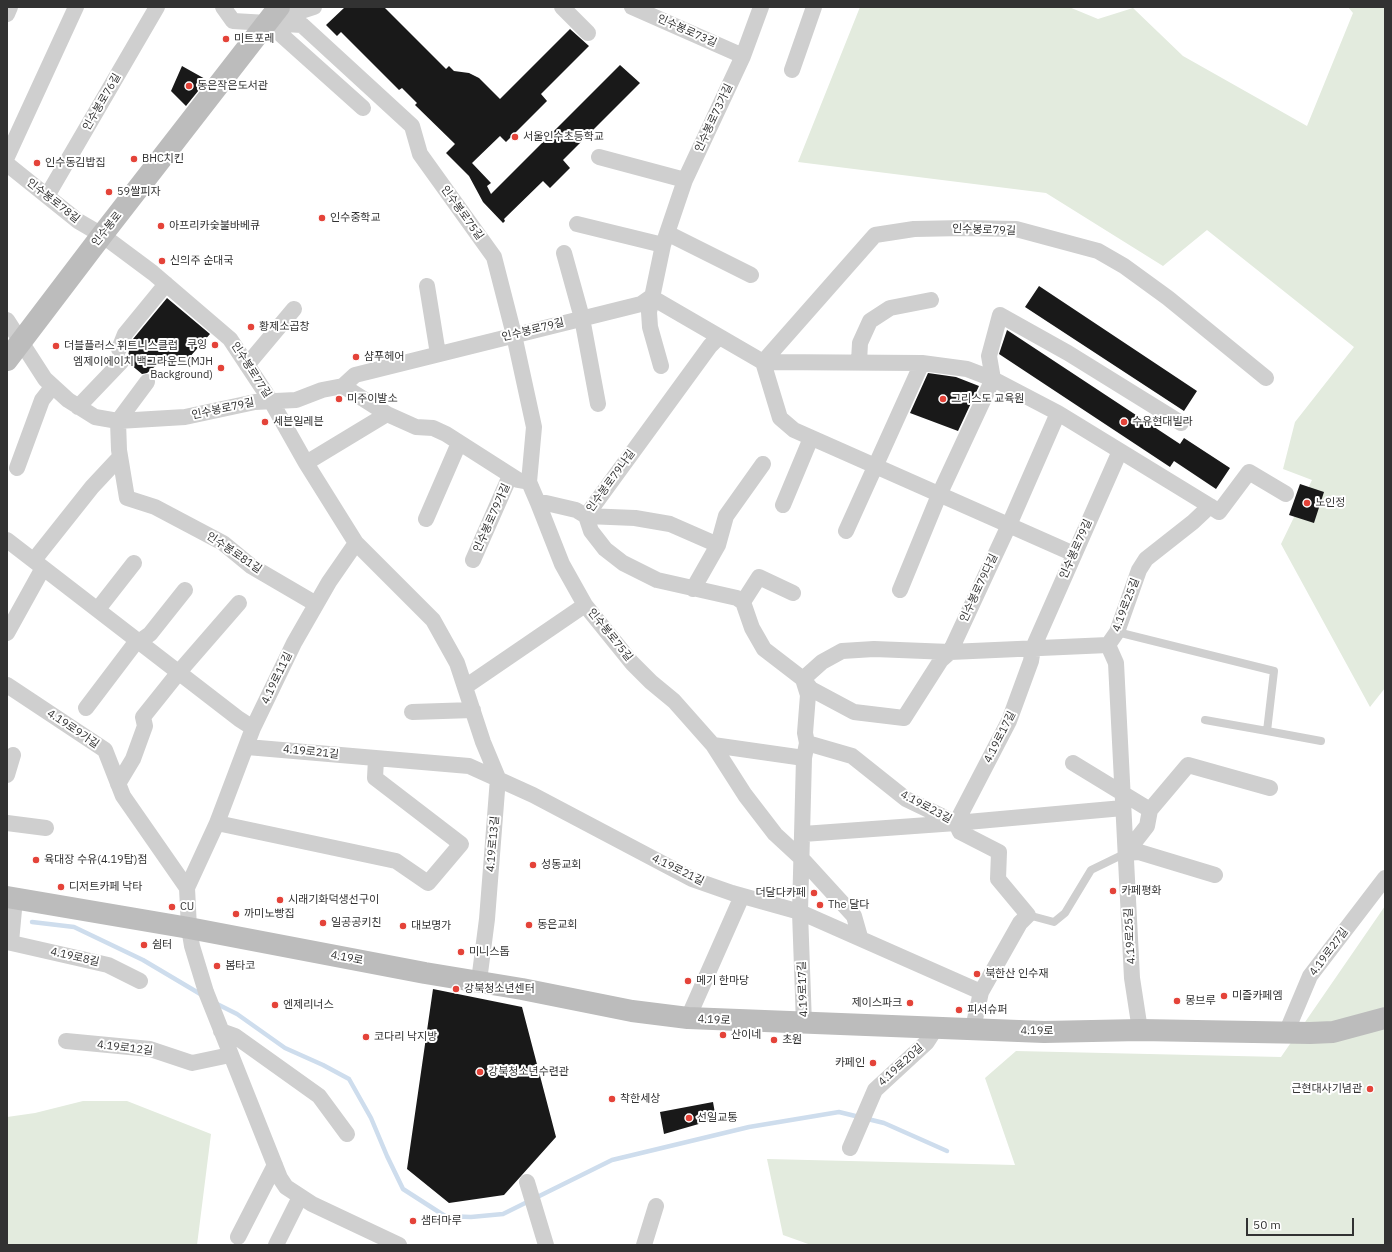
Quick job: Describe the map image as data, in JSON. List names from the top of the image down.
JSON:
{
  "streets": {
    "street": [
      "인수봉로73길",
      "인수봉로76길",
      "인수봉로73가길",
      "인수봉로78길",
      "인수봉로75길",
      "인수봉로",
      "인수봉로79길",
      "인수봉로77길",
      "인수봉로79나길",
      "인수봉로79가길",
      "인수봉로81길",
      "인수봉로79다길",
      "4.19로25길",
      "4.19로11길",
      "4.19로9가길",
      "4.19로17길",
      "4.19로21길",
      "4.19로23길",
      "4.19로13길",
      "4.19로27길",
      "4.19로8길",
      "4.19로",
      "4.19로12길",
      "4.19로20길"
    ]
  },
  "crossings": [
    ["인수봉로73길", "인수봉로73가길"],
    ["인수봉로76길", "인수봉로78길"],
    ["인수봉로73가길", "인수봉로79길"],
    ["인수봉로78길", "인수봉로"],
    ["인수봉로78길", "인수봉로77길"],
    ["인수봉로75길", "인수봉로"],
    ["인수봉로75길", "인수봉로79길"],
    ["인수봉로75길", "인수봉로79가길"],
    ["인수봉로75길", "4.19로17길"],
    ["인수봉로", "인수봉로79길"],
    ["인수봉로", "인수봉로77길"],
    ["인수봉로79길", "인수봉로77길"],
    ["인수봉로79길", "인수봉로79가길"],
    ["인수봉로79길", "4.19로17길"],
    ["인수봉로77길", "4.19로11길"],
    ["인수봉로77길", "4.19로13길"],
    ["인수봉로81길", "4.19로11길"],
    ["4.19로25길", "4.19로"],
    ["4.19로11길", "4.19로9가길"],
    ["4.19로11길", "4.19로21길"],
    ["4.19로11길", "4.19로13길"],
    ["4.19로11길", "4.19로"],
    ["4.19로17길", "4.19로21길"],
    ["4.19로17길", "4.19로23길"],
    ["4.19로17길", "4.19로"],
    ["4.19로21길", "4.19로13길"],
    ["4.19로21길", "4.19로"],
    ["4.19로13길", "4.19로"],
    ["4.19로27길", "4.19로"],
    ["4.19로", "4.19로20길"]
  ],
  "places": [
    "미트포레",
    "동은작은도서관",
    "서울인수초등학교",
    "BHC치킨",
    "인수동김밥집",
    "59쌀피자",
    "인수중학교",
    "아프리카숯불바베큐",
    "신의주 순대국",
    "황제소곱창",
    "쿠잉",
    "더블플러스 휘트니스클럽",
    "샴푸헤어",
    "엠제이에이치 백그라운드(MJH Background)",
    "미주이발소",
    "그리스도 교육원",
    "세븐일레븐",
    "수유현대빌라",
    "노인정",
    "육대장 수유(4.19탑)점",
    "성동교회",
    "디저트카페 낙타",
    "카페평화",
    "더달다카페",
    "시래기화덕생선구이",
    "The 달다",
    "CU",
    "까미노빵집",
    "일공공키친",
    "동은교회",
    "대보명가",
    "쉼터",
    "미니스톱",
    "봄타코",
    "북한산 인수재",
    "메기 한마당",
    "강북청소년센터",
    "미즐카페엠",
    "몽브루",
    "제이스파크",
    "엔제리너스",
    "피서슈퍼",
    "산이네",
    "코다리 낙지방",
    "초원",
    "카페인",
    "강북청소년수련관",
    "근현대사기념관",
    "착한세상",
    "선일교통",
    "샘터마루"
  ],
  "scale_bar": "50 m"
}
